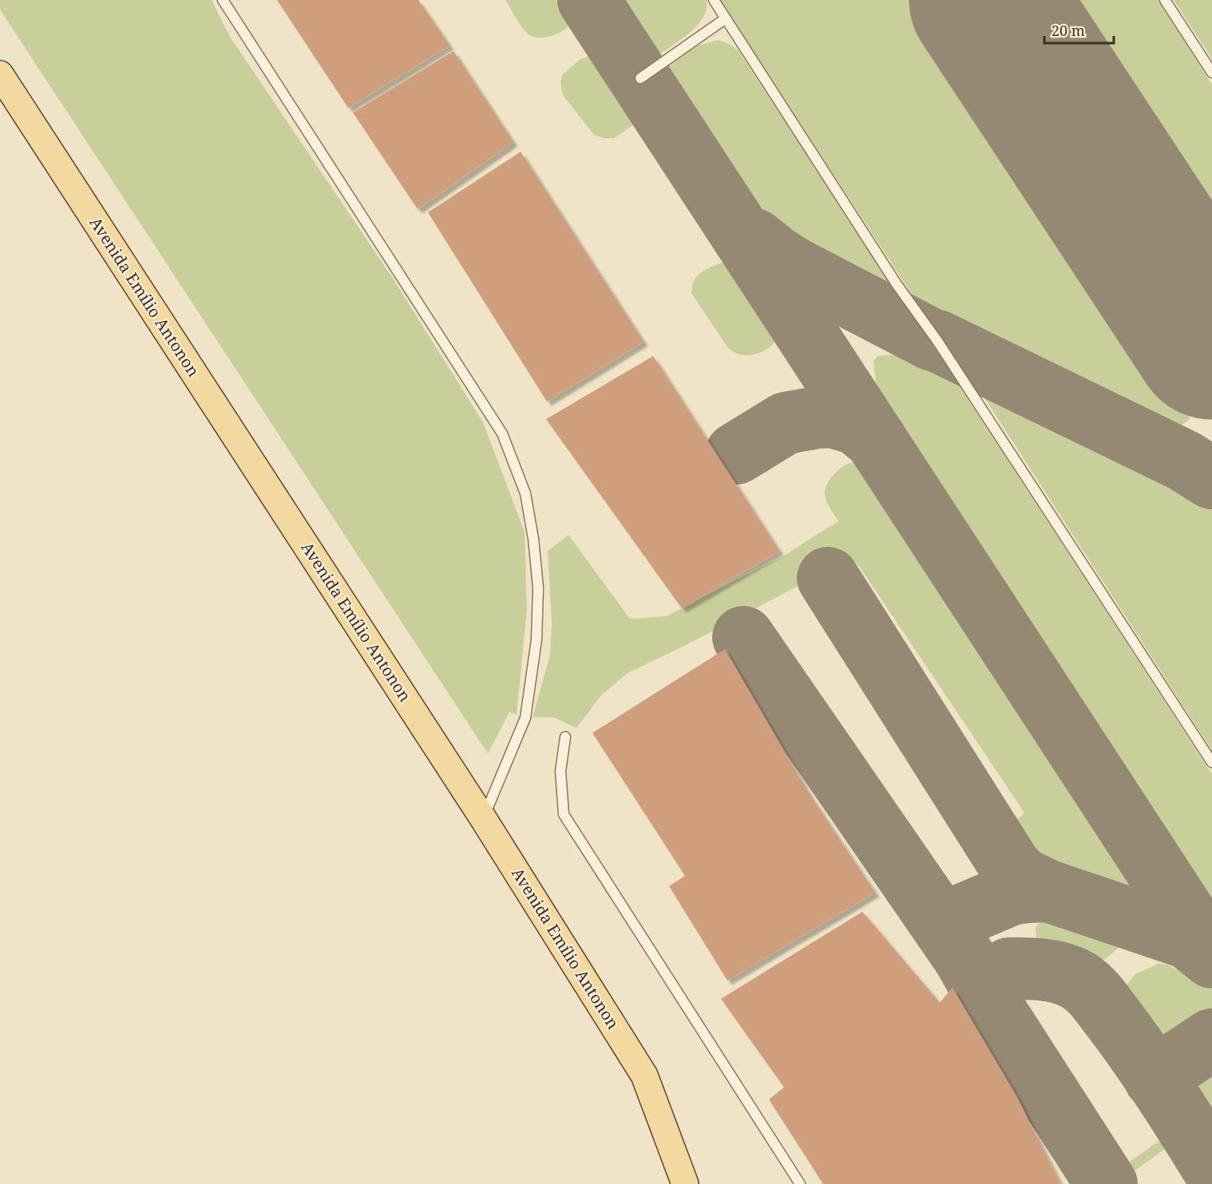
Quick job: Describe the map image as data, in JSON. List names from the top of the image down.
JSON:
{
  "streets": {
    "main road": ["Avenida Emílio Antonon"]
  },
  "scale_bar": "20 m"
}
